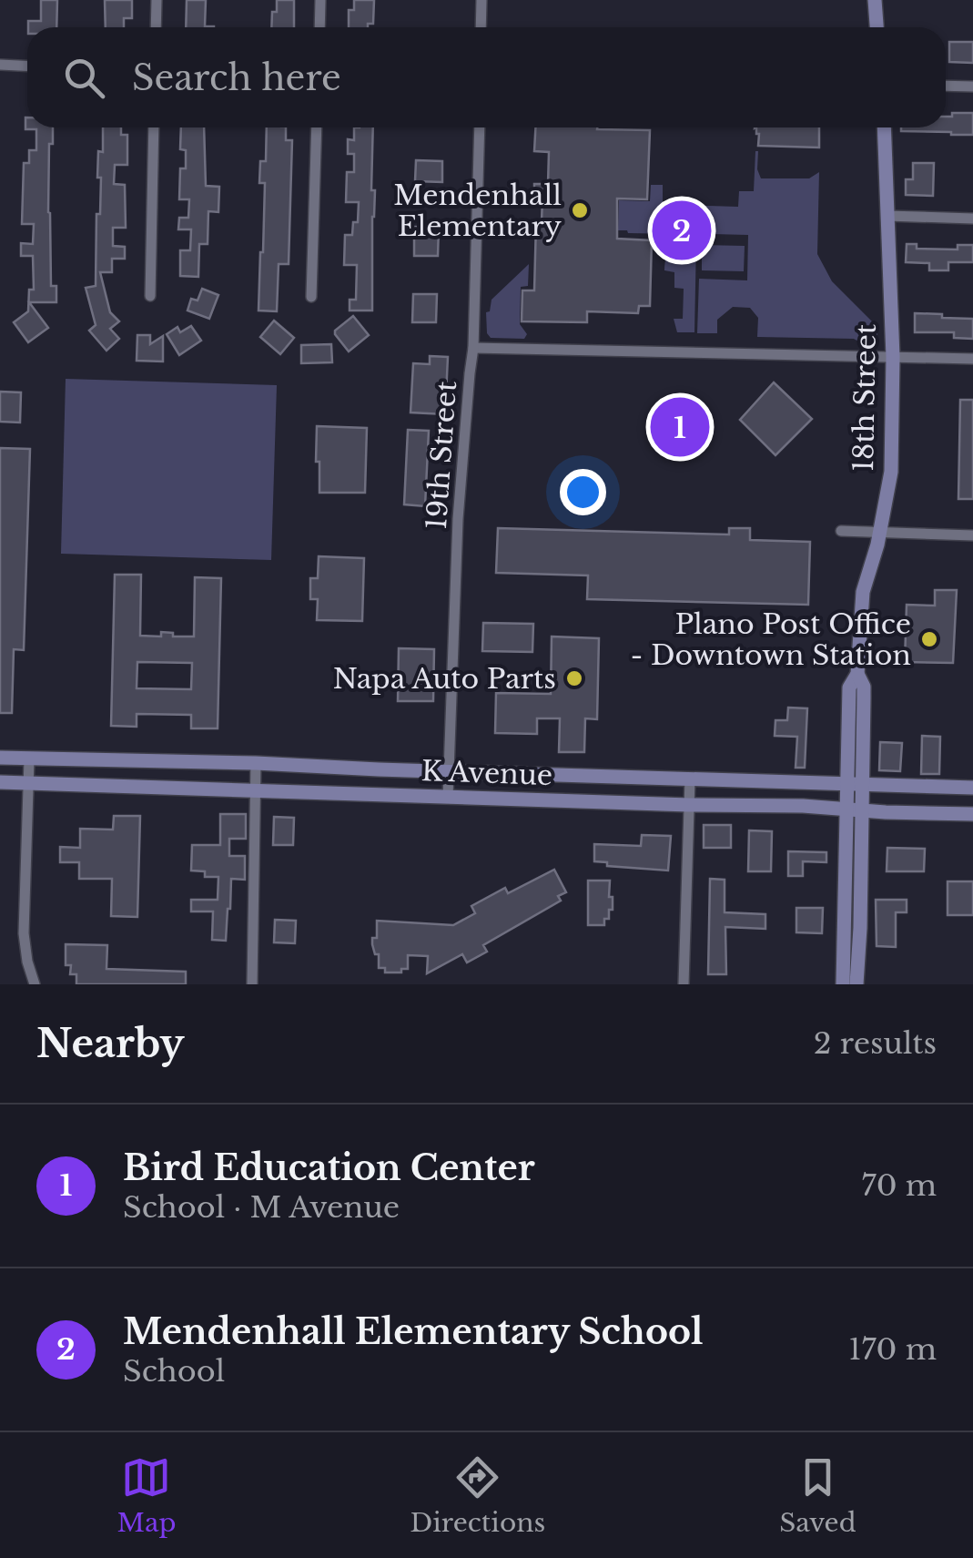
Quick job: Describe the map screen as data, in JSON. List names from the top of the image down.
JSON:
{
  "streets": {
    "main road": ["18th Street", "K Avenue"],
    "street": ["19th Street"]
  },
  "crossings": [
    ["18th Street", "K Avenue"],
    ["19th Street", "K Avenue"]
  ],
  "places": ["Mendenhall Elementary", "Plano Post Office - Downtown Station", "Napa Auto Parts"],
  "page": {
    "search": "Search here",
    "pins": ["2", "1"],
    "heading": ["Nearby", "2 results"],
    "list": [
      {
        "mark": "1",
        "name": "Bird Education Center",
        "note": "School · M Avenue",
        "value": "70 m"
      },
      {
        "mark": "2",
        "name": "Mendenhall Elementary School",
        "note": "School",
        "value": "170 m"
      }
    ],
    "nav": ["Map", "Directions", "Saved"]
  }
}
